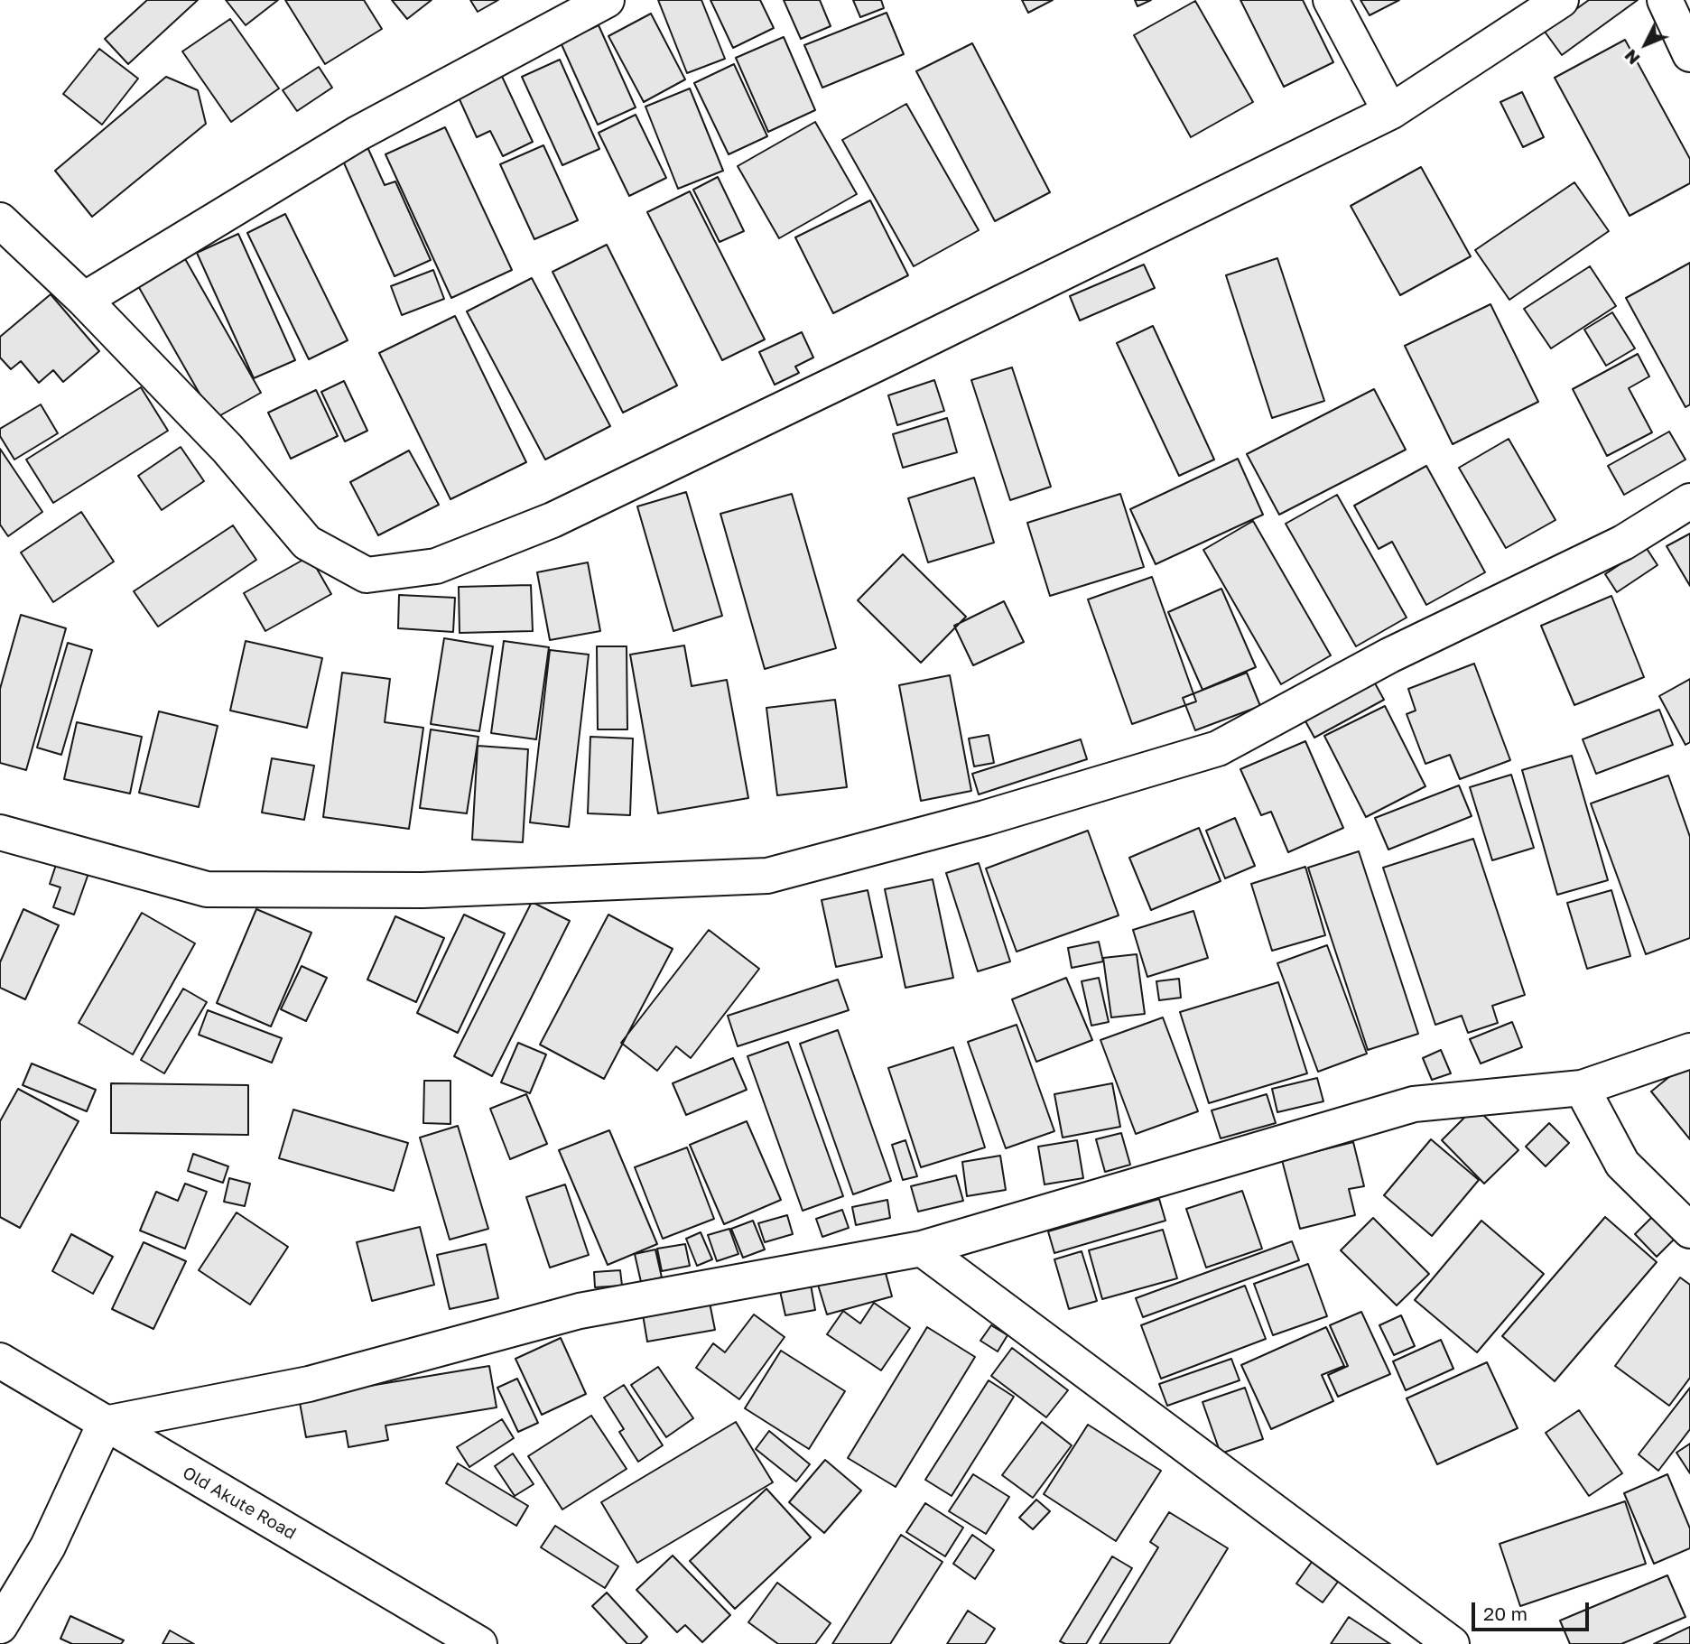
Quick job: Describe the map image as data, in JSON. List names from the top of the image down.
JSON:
{
  "streets": {
    "street": ["Old Akute Road"]
  },
  "scale_bar": "20 m",
  "north": "bottom left"
}
